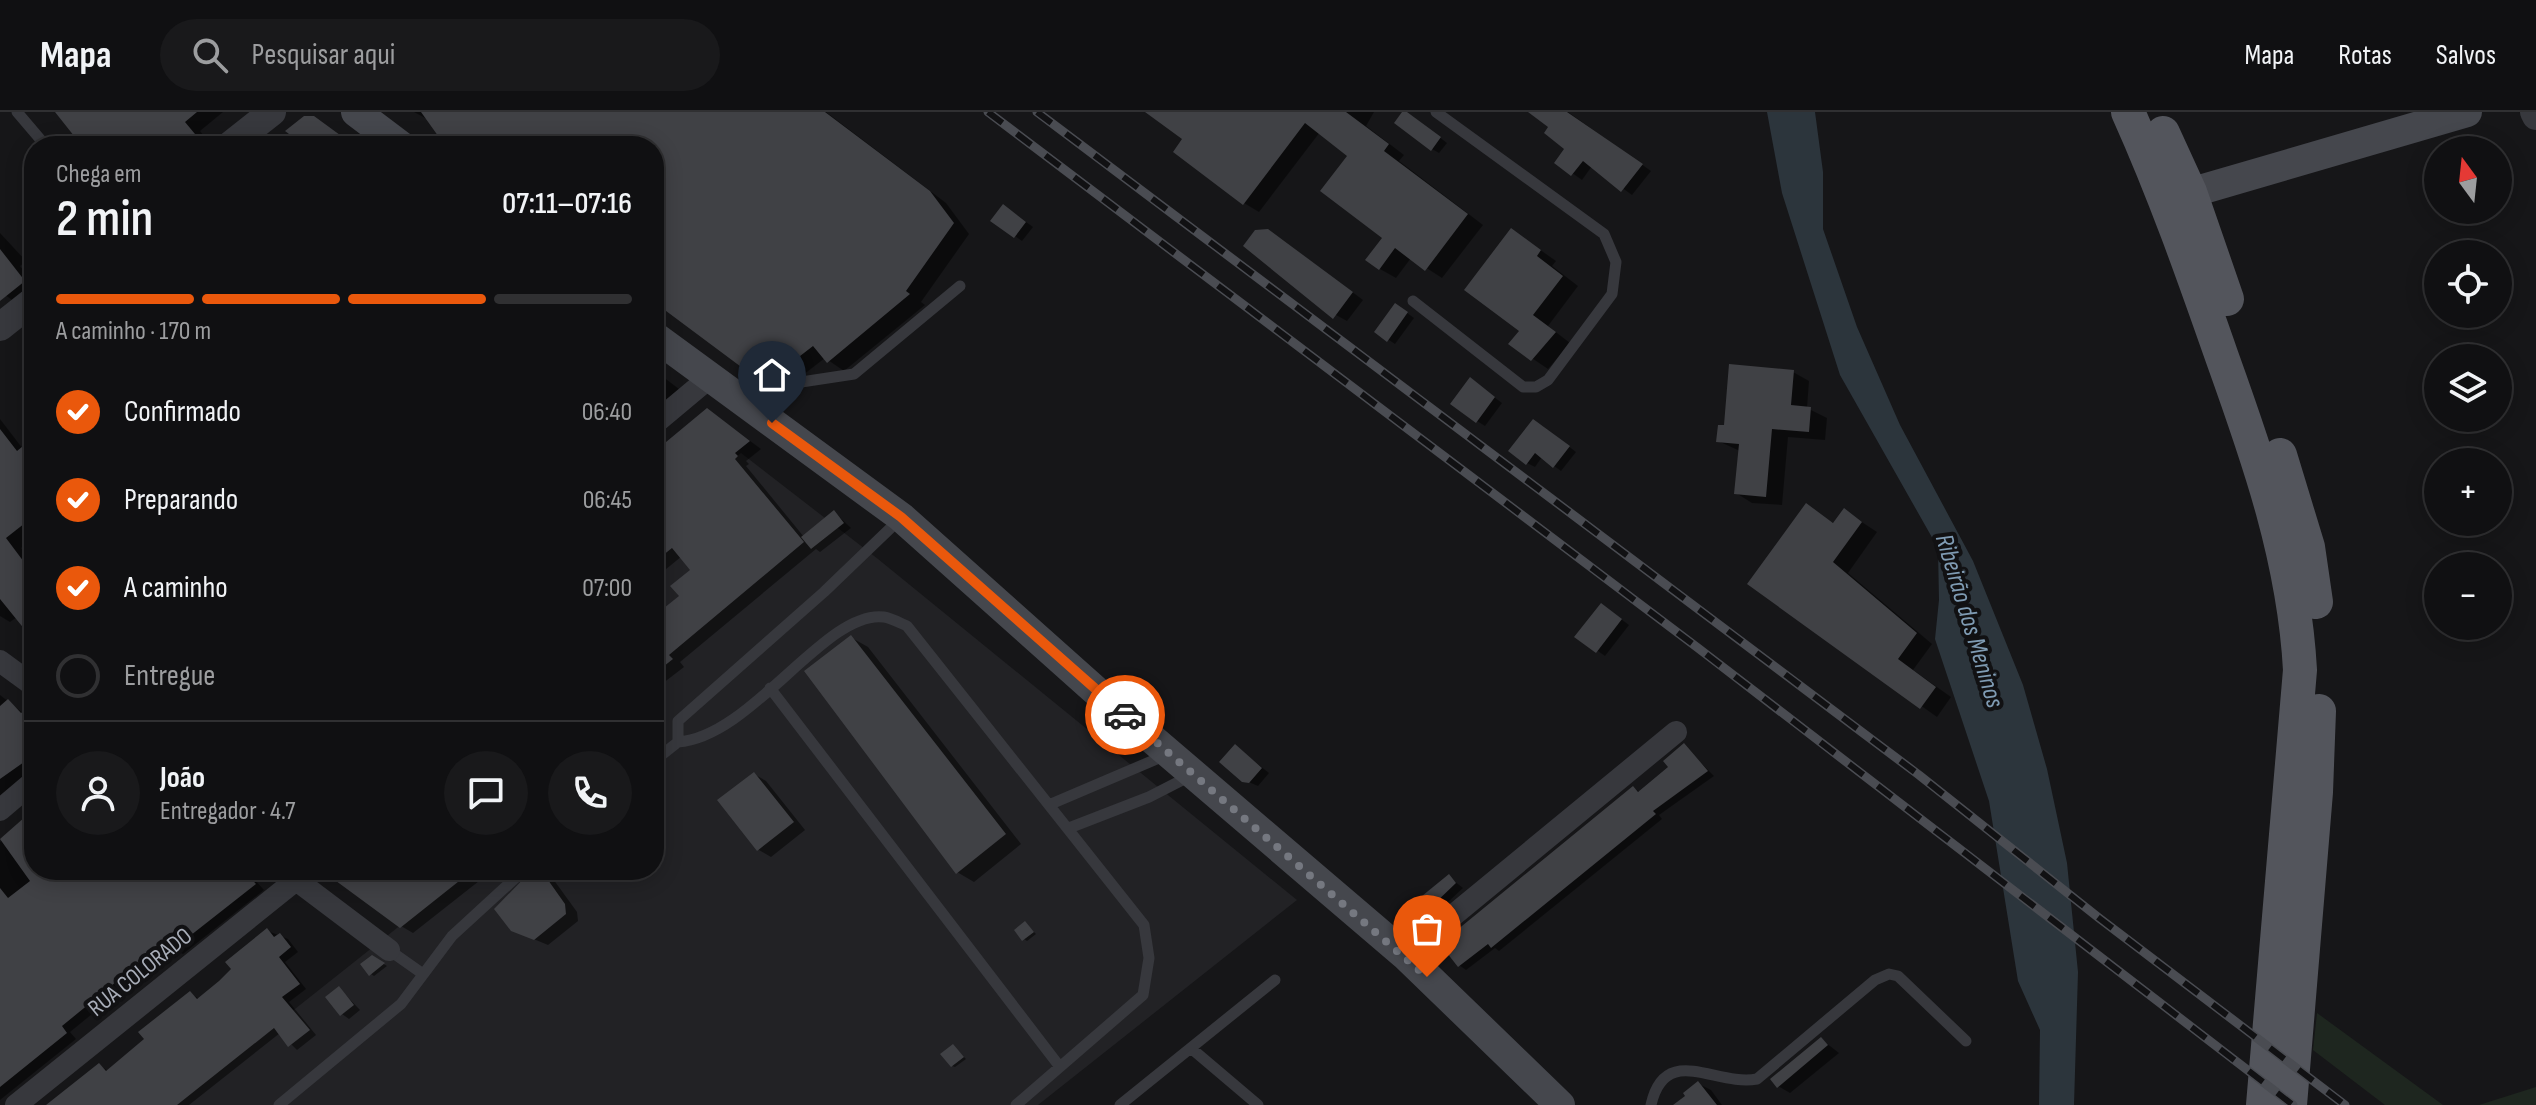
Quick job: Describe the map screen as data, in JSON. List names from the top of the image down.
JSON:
{
  "streets": {
    "street": ["RUA COLORADO"]
  },
  "water": ["Ribeirão dos Meninos"],
  "north": "top",
  "page": {
    "header": "Mapa",
    "search": "Pesquisar aqui",
    "nav": ["Mapa", "Rotas", "Salvos"],
    "map_buttons": ["+", "−"],
    "heading": ["2 min", "Chega em", "07:11–07:16"],
    "panel": ["João", "Entregador · 4.7"],
    "bar": "A caminho · 170 m",
    "list": [
      ["Confirmado", "06:40"],
      ["Preparando", "06:45"],
      ["A caminho", "07:00"],
      "Entregue"
    ]
  }
}
